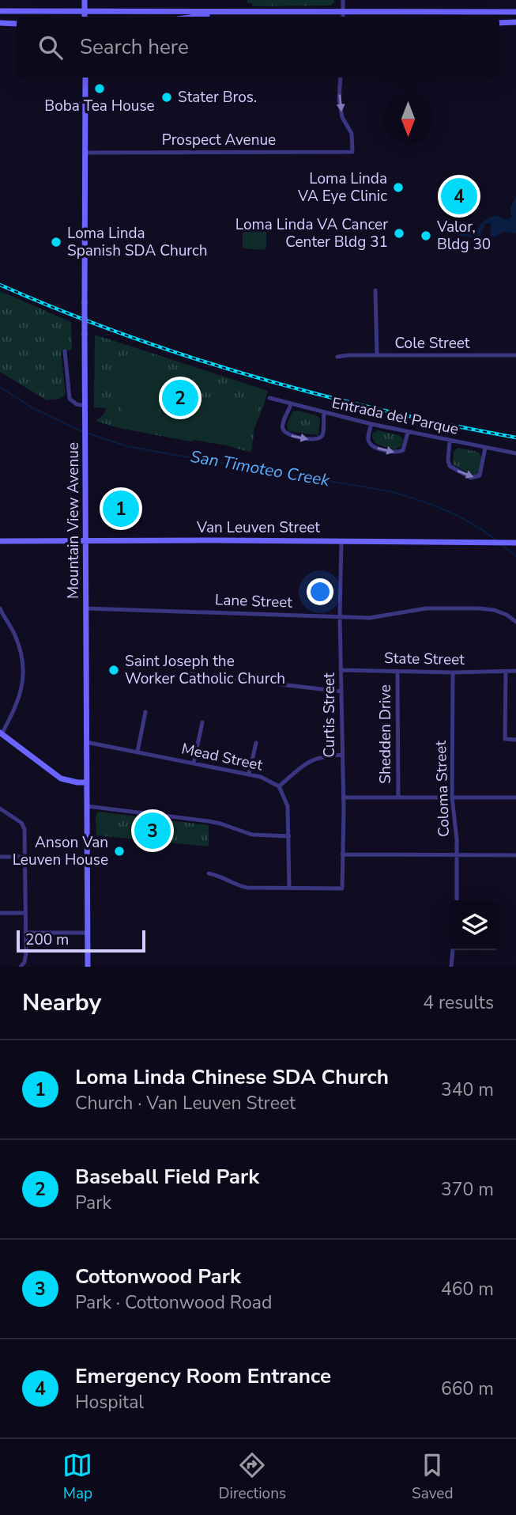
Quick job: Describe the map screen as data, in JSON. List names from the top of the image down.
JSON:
{
  "streets": {
    "main road": ["Mountain View Avenue", "Van Leuven Street"],
    "street": [
      "Prospect Avenue",
      "Cole Street",
      "Entrada del Parque",
      "Lane Street",
      "State Street",
      "Curtis Street",
      "Shedden Drive",
      "Mead Street",
      "Coloma Street"
    ]
  },
  "crossings": [
    ["Prospect Avenue", "Mountain View Avenue"],
    ["Mountain View Avenue", "Van Leuven Street"],
    ["Mountain View Avenue", "Lane Street"],
    ["Mountain View Avenue", "Mead Street"],
    ["Van Leuven Street", "Curtis Street"],
    ["Lane Street", "Curtis Street"],
    ["State Street", "Curtis Street"],
    ["State Street", "Shedden Drive"],
    ["State Street", "Coloma Street"],
    ["Curtis Street", "Mead Street"]
  ],
  "water": ["San Timoteo Creek"],
  "places": [
    "Boba Tea House",
    "Stater Bros.",
    "Loma Linda VA Eye Clinic",
    "Loma Linda VA Cancer Center Bldg 31",
    "Valor, Bldg 30",
    "Loma Linda Spanish SDA Church",
    "Saint Joseph the Worker Catholic Church",
    "Anson Van Leuven House"
  ],
  "scale_bar": "200 m",
  "north": "bottom",
  "page": {
    "search": "Search here",
    "pins": [
      "4",
      "2",
      "1",
      "3"
    ],
    "scale": "200 m",
    "heading": ["Nearby", "4 results"],
    "list": [
      {
        "mark": "1",
        "name": "Loma Linda Chinese SDA Church",
        "note": "Church · Van Leuven Street",
        "value": "340 m"
      },
      {
        "mark": "2",
        "name": "Baseball Field Park",
        "note": "Park",
        "value": "370 m"
      },
      {
        "mark": "3",
        "name": "Cottonwood Park",
        "note": "Park · Cottonwood Road",
        "value": "460 m"
      },
      {
        "mark": "4",
        "name": "Emergency Room Entrance",
        "note": "Hospital",
        "value": "660 m"
      }
    ],
    "nav": ["Map", "Directions", "Saved"]
  }
}
